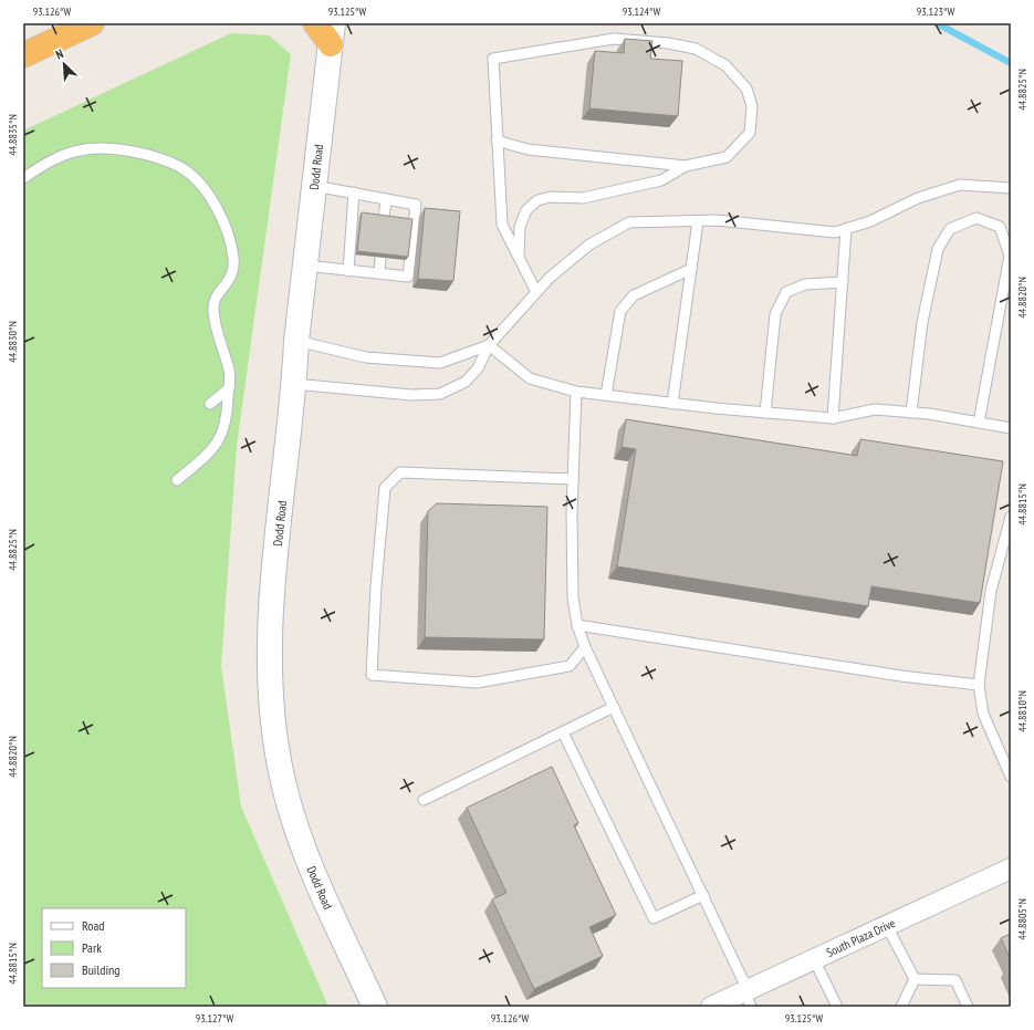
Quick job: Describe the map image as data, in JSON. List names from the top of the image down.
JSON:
{
  "streets": {
    "main road": ["Dodd Road"],
    "street": ["South Plaza Drive"]
  },
  "legend": ["Road", "Park", "Building"],
  "north": "top left",
  "coordinates": [
    "93.126°W",
    "93.125°W",
    "93.124°W",
    "93.123°W",
    "44.8825°N",
    "44.8835°N",
    "44.8820°N",
    "44.8830°N",
    "44.8815°N",
    "44.8810°N",
    "44.8805°N",
    "93.127°W"
  ]
}
